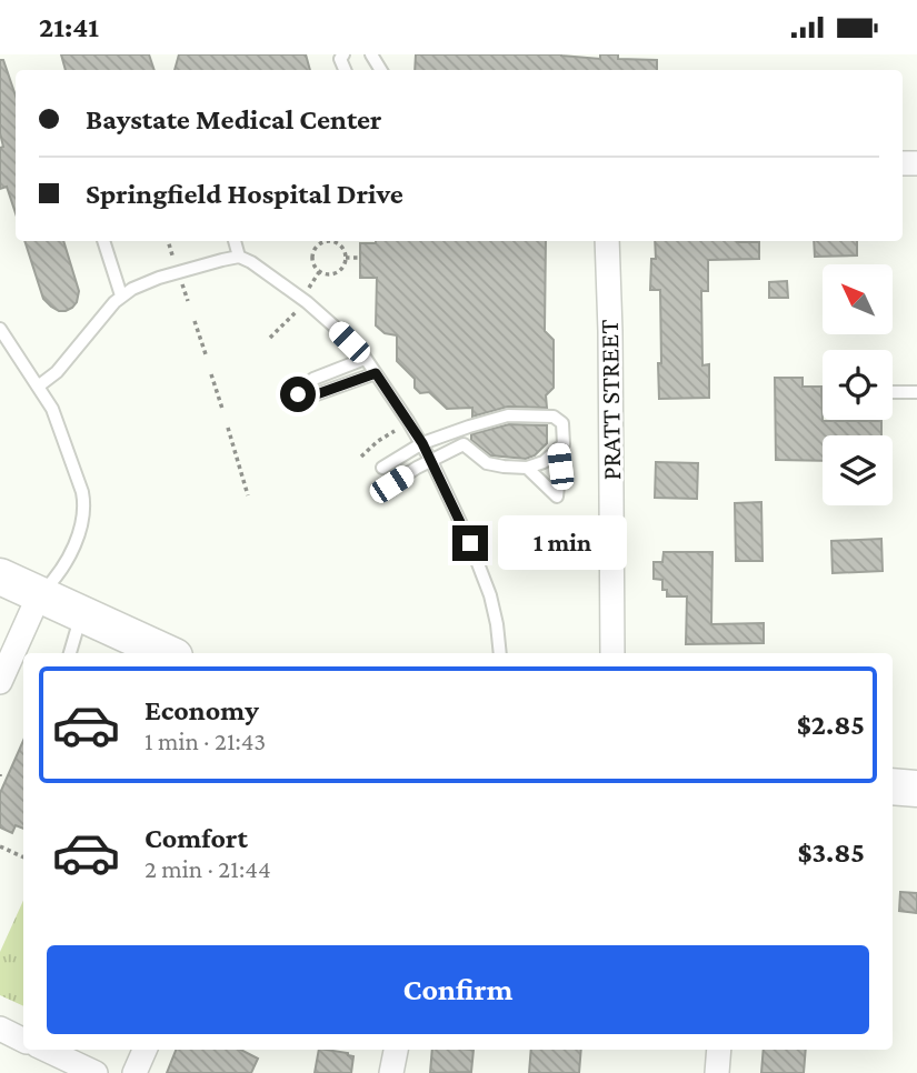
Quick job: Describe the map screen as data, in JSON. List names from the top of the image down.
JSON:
{
  "streets": {
    "street": ["PRATT STREET"]
  },
  "north": "top left",
  "page": {
    "status": "21:41",
    "banner": ["Baystate Medical Center", "Springfield Hospital Drive"],
    "bubble": "1 min",
    "list": [
      {
        "name": "Economy",
        "note": "1 min · 21:43",
        "value": "$2.85"
      },
      {
        "name": "Comfort",
        "note": "2 min · 21:44",
        "value": "$3.85"
      }
    ],
    "buttons": "Confirm"
  }
}
